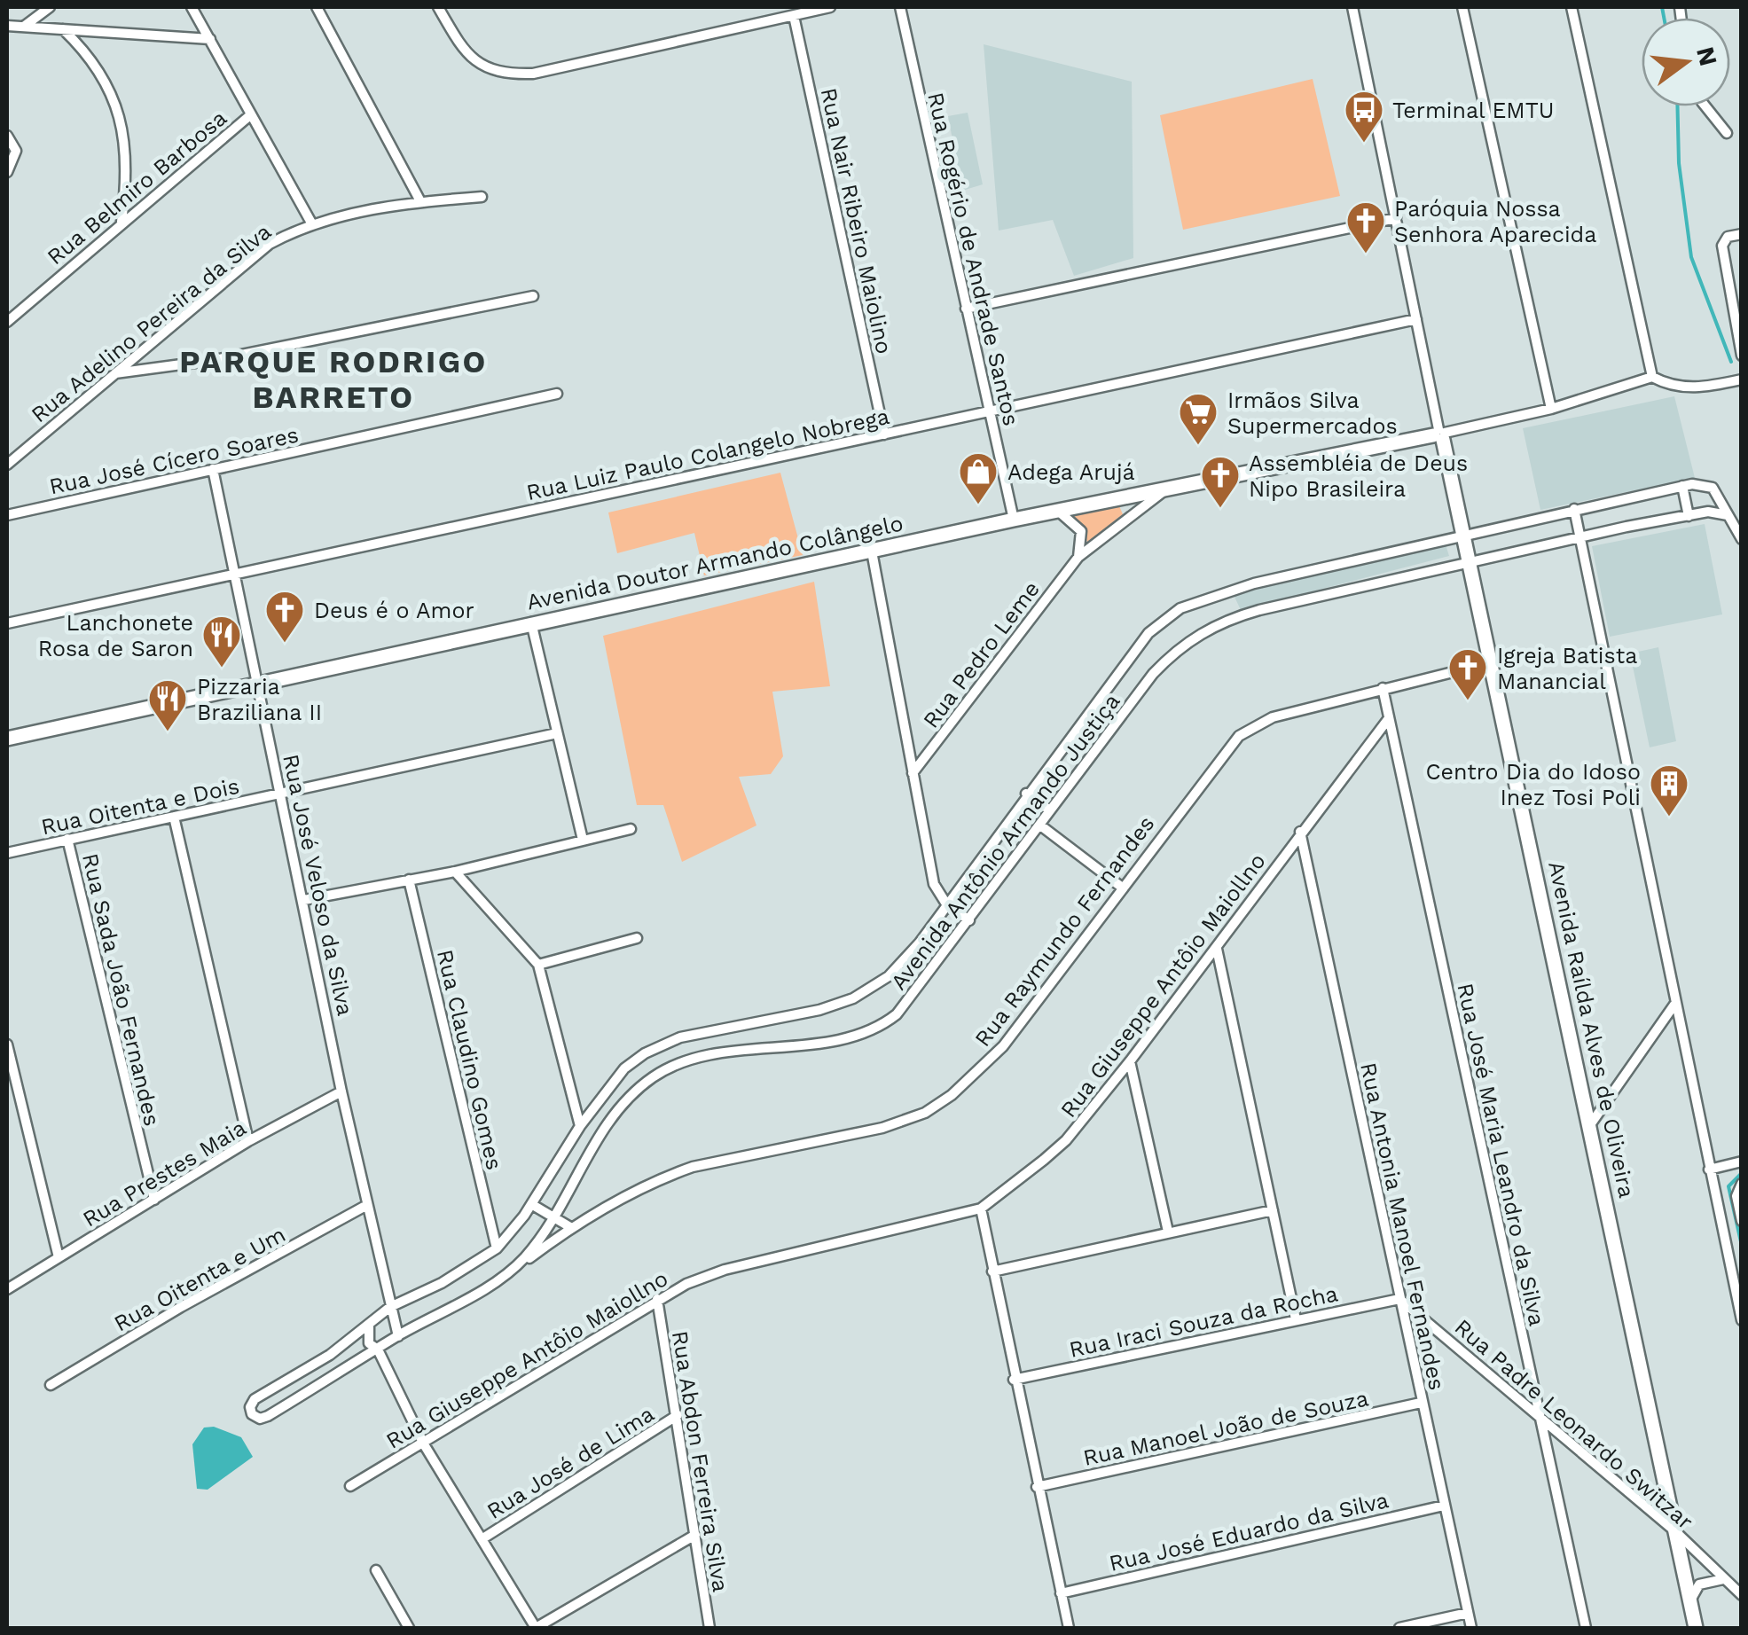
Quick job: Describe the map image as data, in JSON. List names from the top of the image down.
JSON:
{
  "streets": {
    "street": [
      "Rua Belmiro Barbosa",
      "Rua Nair Ribeiro Maiolino",
      "Rua Rogério de Andrade Santos",
      "Rua Adelino Pereira da Silva",
      "Rua Luiz Paulo Colangelo Nobrega",
      "Rua José Cícero Soares",
      "Avenida Doutor Armando Colângelo",
      "Rua Pedro Leme",
      "Rua Oitenta e Dois",
      "Avenida Antônio Armando Justiça",
      "Rua José Veloso da Silva",
      "Rua Raymundo Fernandes",
      "Rua Giuseppe Antôio Maiollno",
      "Rua Sada João Fernandes",
      "Avenida Raílda Alves de Oliveira",
      "Rua Claudino Gomes",
      "Rua José Maria Leandro da Silva",
      "Rua Prestes Maia",
      "Rua Antonia Manoel Fernandes",
      "Rua Oitenta e Um",
      "Rua Iraci Souza da Rocha",
      "Rua Padre Leonardo Switzar",
      "Rua Manoel João de Souza",
      "Rua Abdon Ferreira Silva",
      "Rua José de Lima",
      "Rua José Eduardo da Silva"
    ]
  },
  "crossings": [
    ["Rua Nair Ribeiro Maiolino", "Rua Luiz Paulo Colangelo Nobrega"],
    ["Rua Rogério de Andrade Santos", "Rua Luiz Paulo Colangelo Nobrega"],
    ["Rua Rogério de Andrade Santos", "Avenida Doutor Armando Colângelo"],
    ["Rua Luiz Paulo Colangelo Nobrega", "Rua José Veloso da Silva"],
    ["Rua Luiz Paulo Colangelo Nobrega", "Avenida Raílda Alves de Oliveira"],
    ["Rua José Cícero Soares", "Rua José Veloso da Silva"],
    ["Avenida Doutor Armando Colângelo", "Rua Pedro Leme"],
    ["Avenida Doutor Armando Colângelo", "Rua José Veloso da Silva"],
    ["Avenida Doutor Armando Colângelo", "Avenida Raílda Alves de Oliveira"],
    ["Rua Oitenta e Dois", "Rua José Veloso da Silva"],
    ["Rua Oitenta e Dois", "Rua Sada João Fernandes"],
    ["Avenida Antônio Armando Justiça", "Rua José Veloso da Silva"],
    ["Avenida Antônio Armando Justiça", "Rua Raymundo Fernandes"],
    ["Avenida Antônio Armando Justiça", "Avenida Raílda Alves de Oliveira"],
    ["Avenida Antônio Armando Justiça", "Rua Claudino Gomes"],
    ["Rua José Veloso da Silva", "Rua Prestes Maia"],
    ["Rua José Veloso da Silva", "Rua Oitenta e Um"],
    ["Rua Raymundo Fernandes", "Avenida Raílda Alves de Oliveira"],
    ["Rua Raymundo Fernandes", "Rua José Maria Leandro da Silva"],
    ["Rua Giuseppe Antôio Maiollno", "Rua José Maria Leandro da Silva"],
    ["Rua Giuseppe Antôio Maiollno", "Rua Antonia Manoel Fernandes"],
    ["Rua Giuseppe Antôio Maiollno", "Rua Abdon Ferreira Silva"],
    ["Rua Sada João Fernandes", "Rua Prestes Maia"],
    ["Avenida Raílda Alves de Oliveira", "Rua Padre Leonardo Switzar"],
    ["Rua José Maria Leandro da Silva", "Rua Padre Leonardo Switzar"],
    ["Rua Antonia Manoel Fernandes", "Rua Iraci Souza da Rocha"],
    ["Rua Antonia Manoel Fernandes", "Rua Padre Leonardo Switzar"],
    ["Rua Antonia Manoel Fernandes", "Rua Manoel João de Souza"],
    ["Rua Antonia Manoel Fernandes", "Rua José Eduardo da Silva"],
    ["Rua Iraci Souza da Rocha", "Rua Padre Leonardo Switzar"],
    ["Rua Abdon Ferreira Silva", "Rua José de Lima"]
  ],
  "districts": ["PARQUE RODRIGO BARRETO"],
  "places": {
    "bus stop": ["Terminal EMTU"],
    "church": [
      "Paróquia Nossa Senhora Aparecida",
      "Assembléia de Deus Nipo Brasileira",
      "Deus é o Amor",
      "Igreja Batista Manancial"
    ],
    "supermarket": ["Irmãos Silva Supermercados"],
    "shop": ["Adega Arujá"],
    "restaurant": ["Lanchonete Rosa de Saron", "Pizzaria Braziliana II"],
    "building": ["Centro Dia do Idoso Inez Tosi Poli"]
  },
  "north": "right"
}
